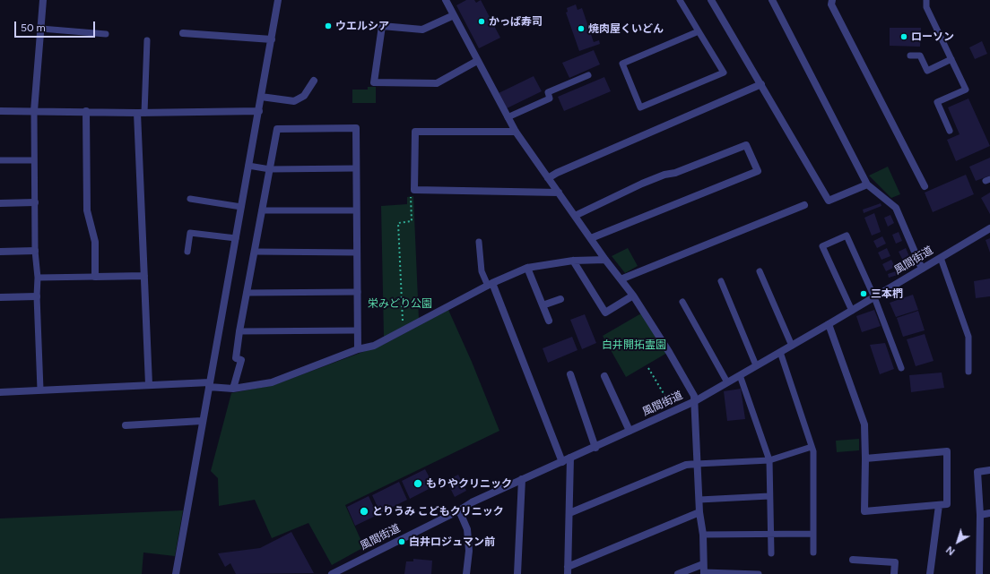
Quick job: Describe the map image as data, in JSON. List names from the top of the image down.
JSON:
{
  "streets": {
    "street": ["風間街道"]
  },
  "parks": ["栄みどり公園", "白井開拓霊園"],
  "places": [
    "かっぱ寿司",
    "ウエルシア",
    "焼肉屋くいどん",
    "ローソン",
    "三本椚",
    "もりやクリニック",
    "とりうみ こどもクリニック",
    "白井ロジュマン前"
  ],
  "scale_bar": "50 m",
  "north": "bottom left"
}
